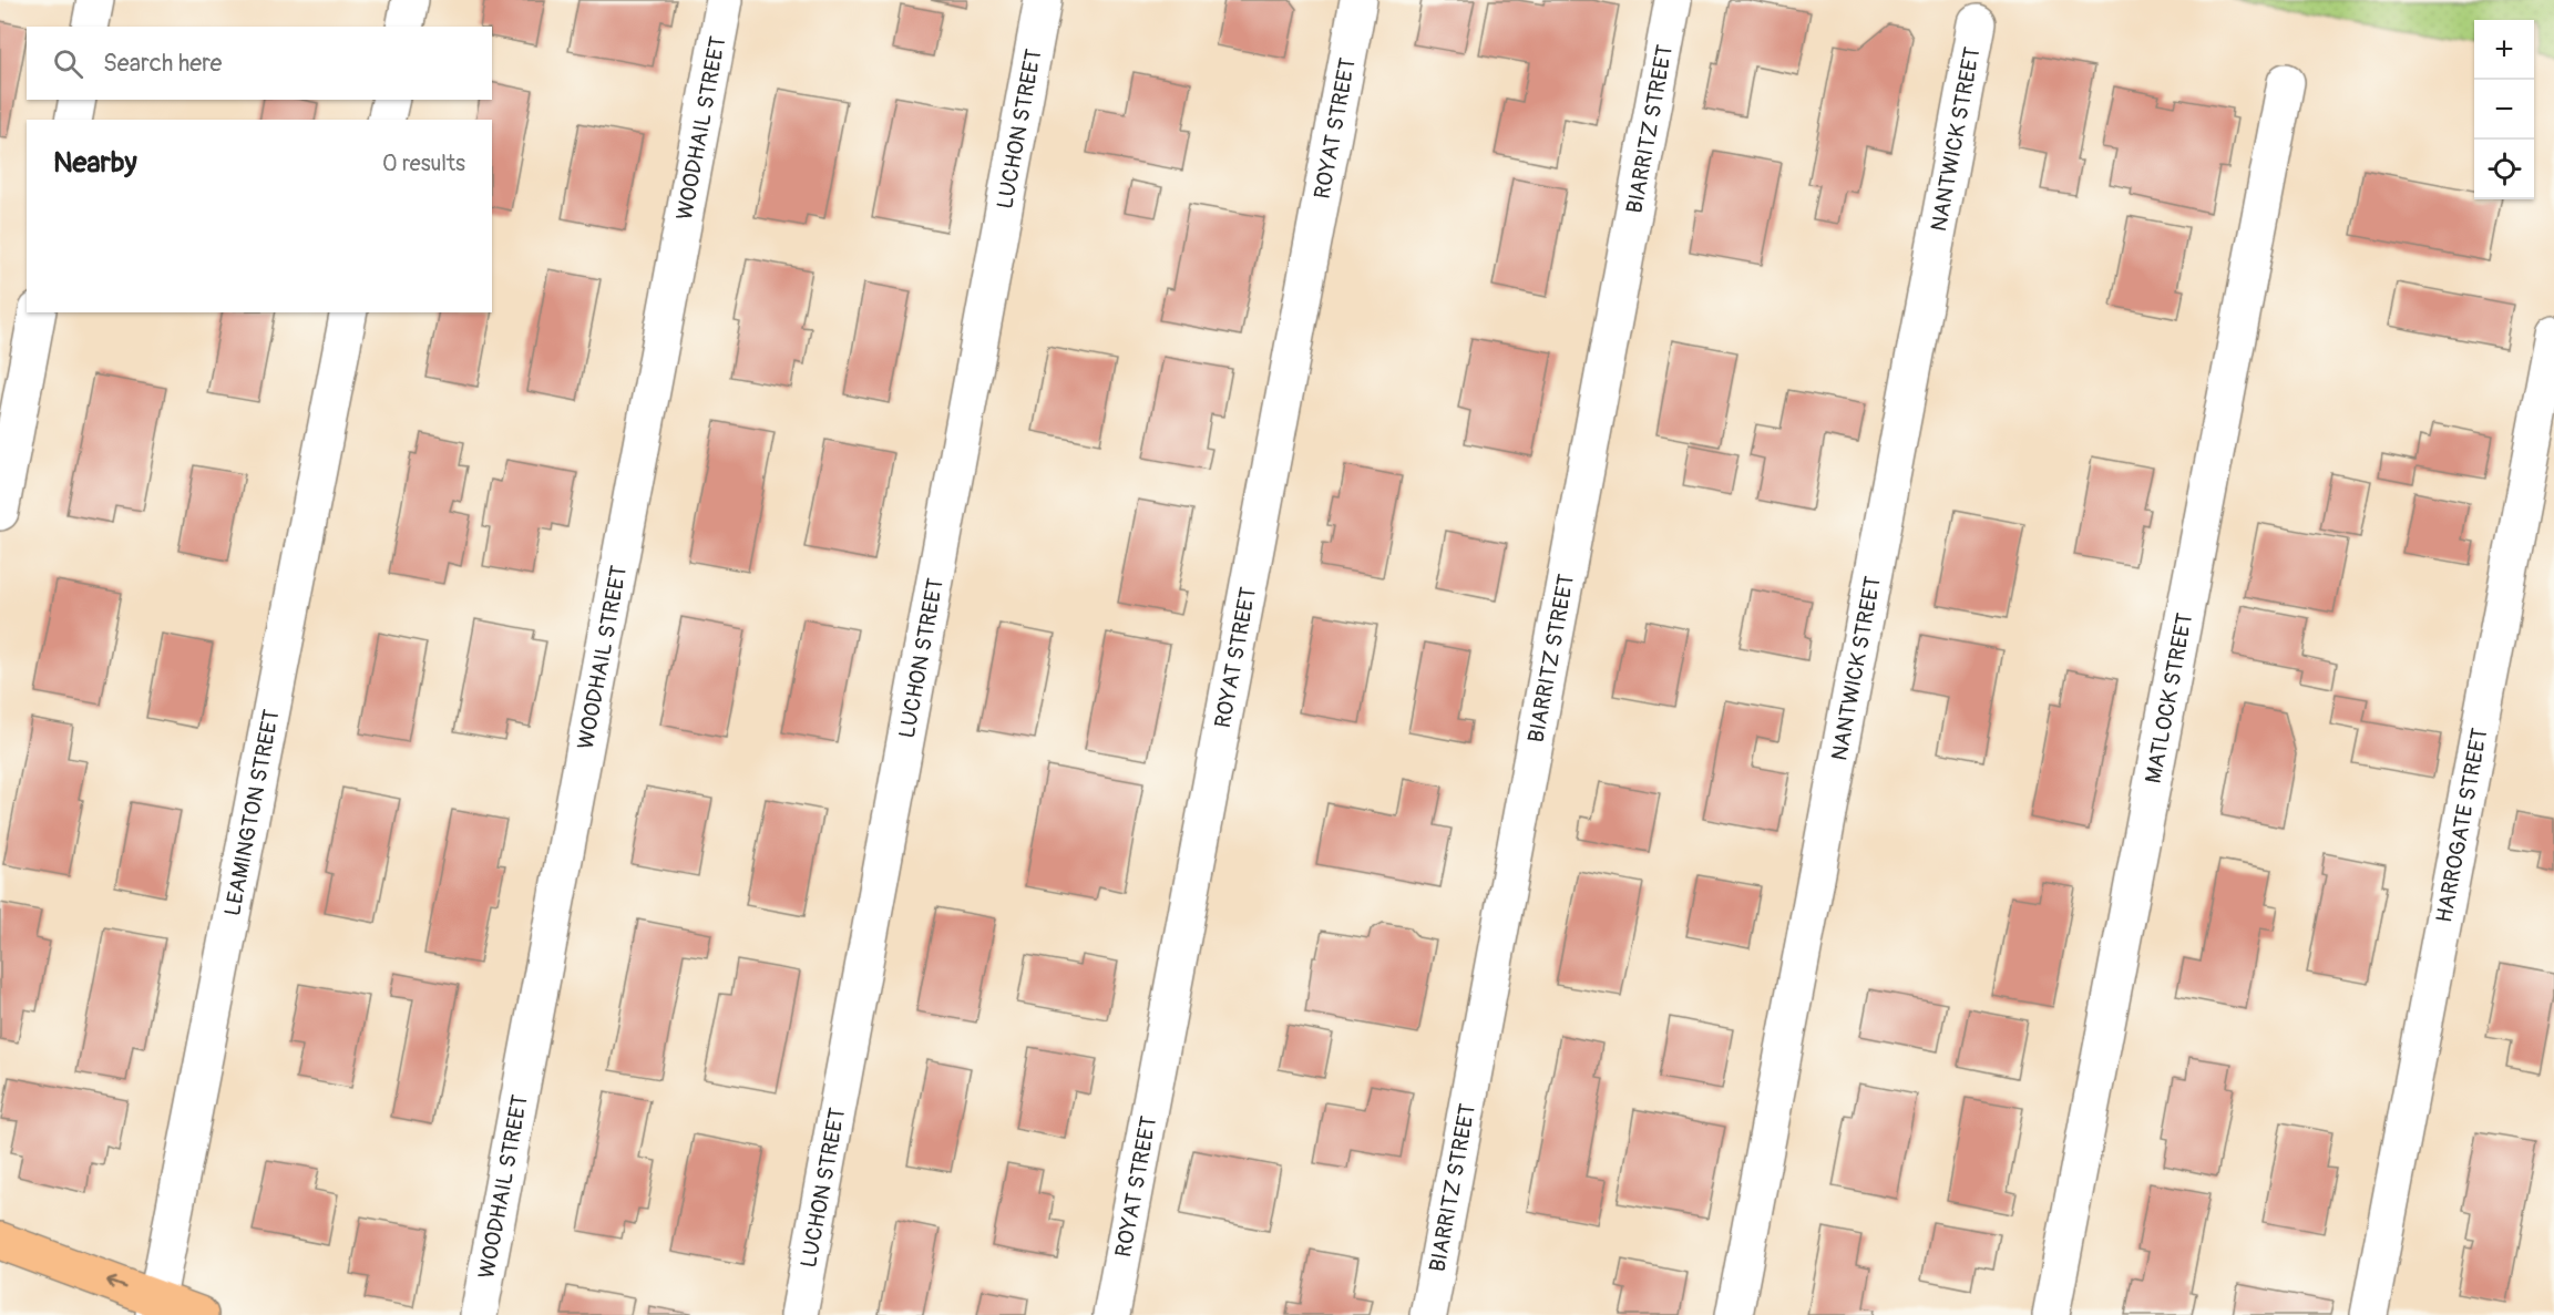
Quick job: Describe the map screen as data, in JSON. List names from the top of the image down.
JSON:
{
  "streets": {
    "street": [
      "WOODHAIL STREET",
      "LUCHON STREET",
      "ROYAT STREET",
      "BIARRITZ STREET",
      "NANTWICK STREET",
      "MATLOCK STREET",
      "LEAMINGTON STREET",
      "HARROGATE STREET"
    ]
  },
  "page": {
    "map_buttons": ["+", "−"],
    "search": "Search here",
    "heading": ["Nearby", "0 results"]
  }
}
